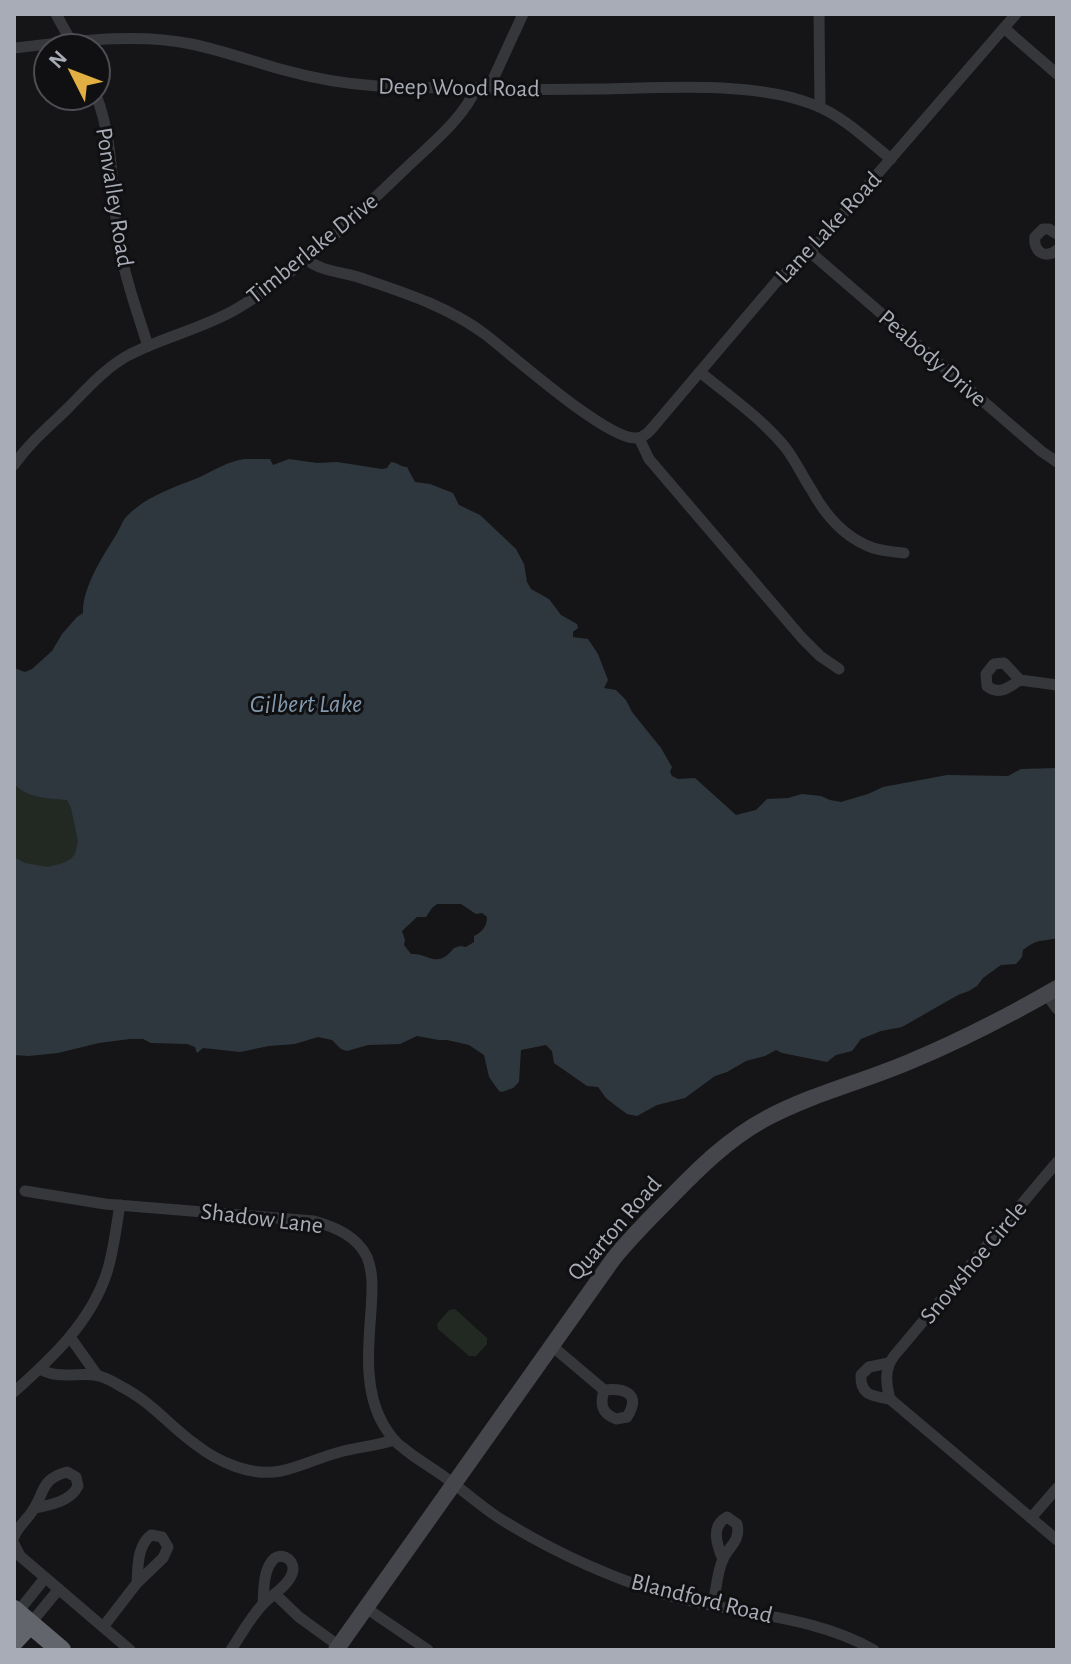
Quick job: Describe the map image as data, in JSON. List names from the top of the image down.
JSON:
{
  "streets": {
    "street": [
      "Deep Wood Road",
      "Ponvalley Road",
      "Lane Lake Road",
      "Timberlake Drive",
      "Peabody Drive",
      "Shadow Lane",
      "Quarton Road",
      "Snowshoe Circle",
      "Blandford Road"
    ]
  },
  "crossings": [
    ["Deep Wood Road", "Lane Lake Road"],
    ["Deep Wood Road", "Timberlake Drive"],
    ["Ponvalley Road", "Timberlake Drive"],
    ["Lane Lake Road", "Peabody Drive"],
    ["Shadow Lane", "Quarton Road"],
    ["Shadow Lane", "Blandford Road"],
    ["Quarton Road", "Blandford Road"]
  ],
  "water": ["Gilbert Lake"],
  "north": "top left"
}
